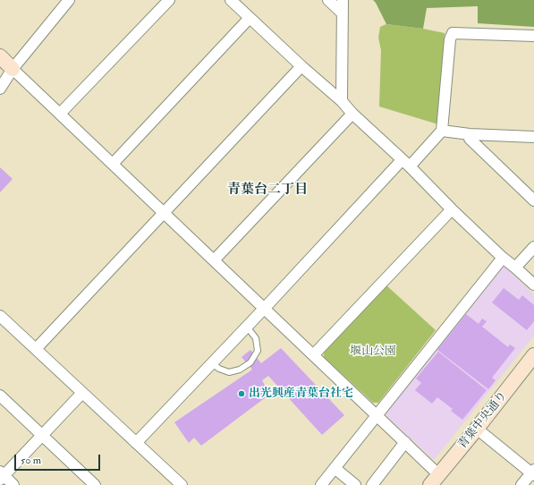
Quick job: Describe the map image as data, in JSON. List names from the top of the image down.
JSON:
{
  "streets": {
    "street": ["青葉中央通り"]
  },
  "districts": ["青葉台二丁目"],
  "parks": ["堰山公園"],
  "places": ["出光興産青葉台社宅"],
  "scale_bar": "50 m"
}
